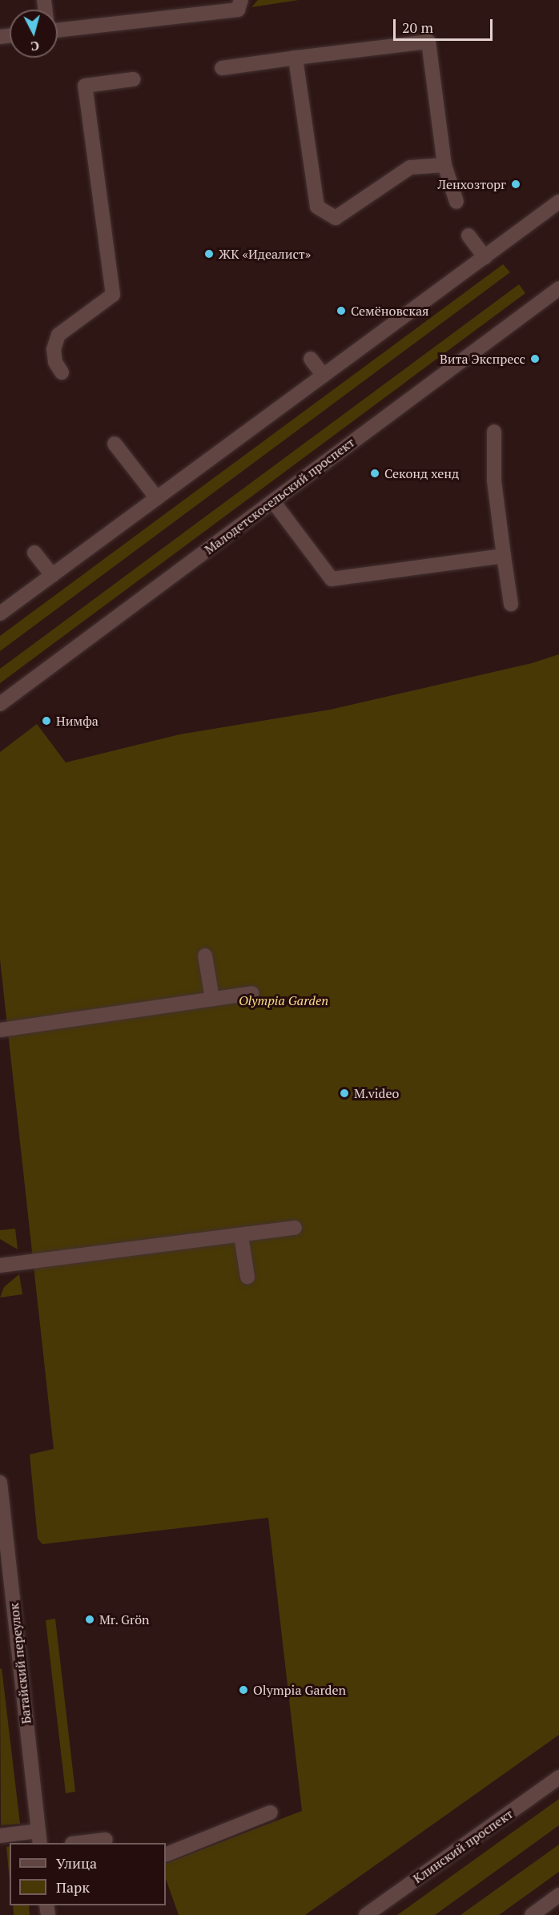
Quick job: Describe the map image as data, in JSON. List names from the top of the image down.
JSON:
{
  "streets": {
    "street": ["Малодетскосельский проспект", "Батайский переулок", "Клинский проспект"]
  },
  "parks": ["Olympia Garden"],
  "places": [
    "Ленхозторг",
    "ЖК «Идеалист»",
    "Семёновская",
    "Вита Экспресс",
    "Секонд хенд",
    "Нимфа",
    "M.video",
    "Mr. Grön",
    "Olympiа Garden"
  ],
  "legend": ["Улица", "Парк"],
  "scale_bar": "20 m",
  "north": "bottom"
}
